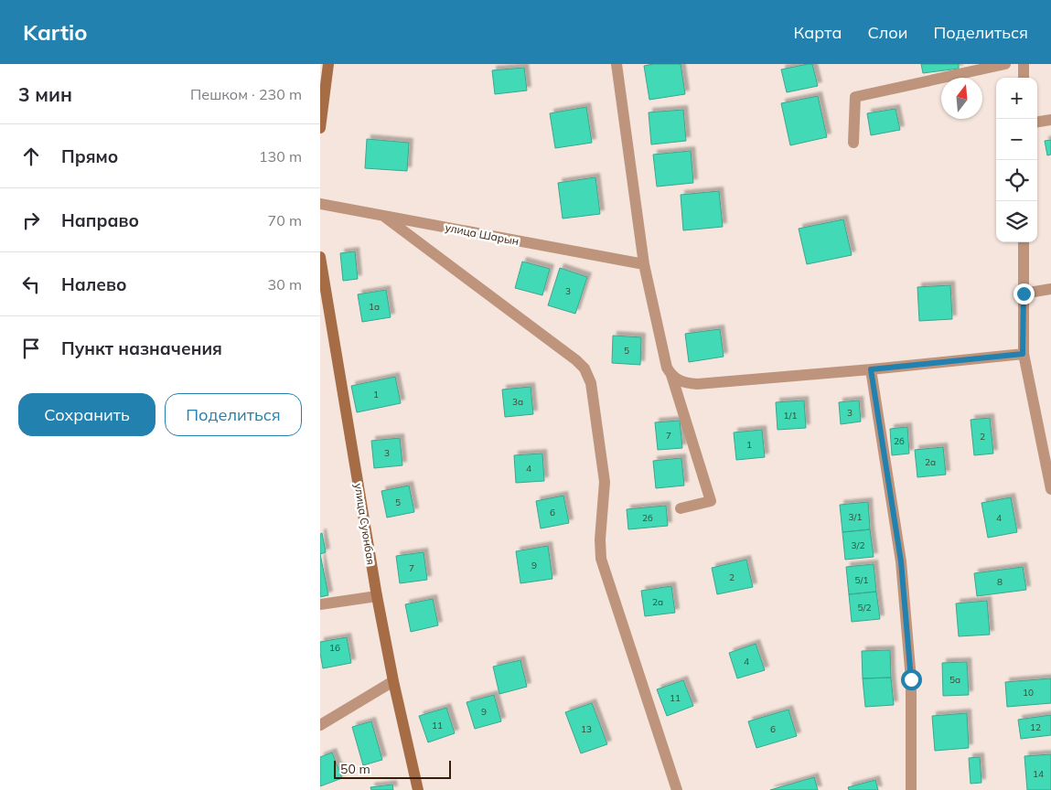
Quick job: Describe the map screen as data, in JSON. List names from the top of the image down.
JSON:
{
  "streets": {
    "main road": ["улица Суюнбая"],
    "street": ["улица Шарын"]
  },
  "house_numbers": [
    "3",
    "1а",
    "5",
    "1",
    "3а",
    "3",
    "1/1",
    "7",
    "2",
    "2б",
    "1",
    "3",
    "2а",
    "4",
    "5",
    "6",
    "3/1",
    "2б",
    "4",
    "3/2",
    "9",
    "7",
    "2",
    "5/1",
    "8",
    "2а",
    "5/2",
    "16",
    "4",
    "5а",
    "10",
    "11",
    "9",
    "11",
    "12",
    "13",
    "6",
    "14"
  ],
  "scale_bar": "50 m",
  "north": "top",
  "page": {
    "header": "Kartio",
    "nav": ["Карта", "Слои", "Поделиться"],
    "heading": ["3 мин", "Пешком · 230 m"],
    "map_buttons": ["+", "−"],
    "list": [
      ["Прямо", "130 m"],
      ["Направо", "70 m"],
      ["Налево", "30 m"],
      "Пункт назначения"
    ],
    "buttons": ["Сохранить", "Поделиться"],
    "scale": "50 m"
  }
}
